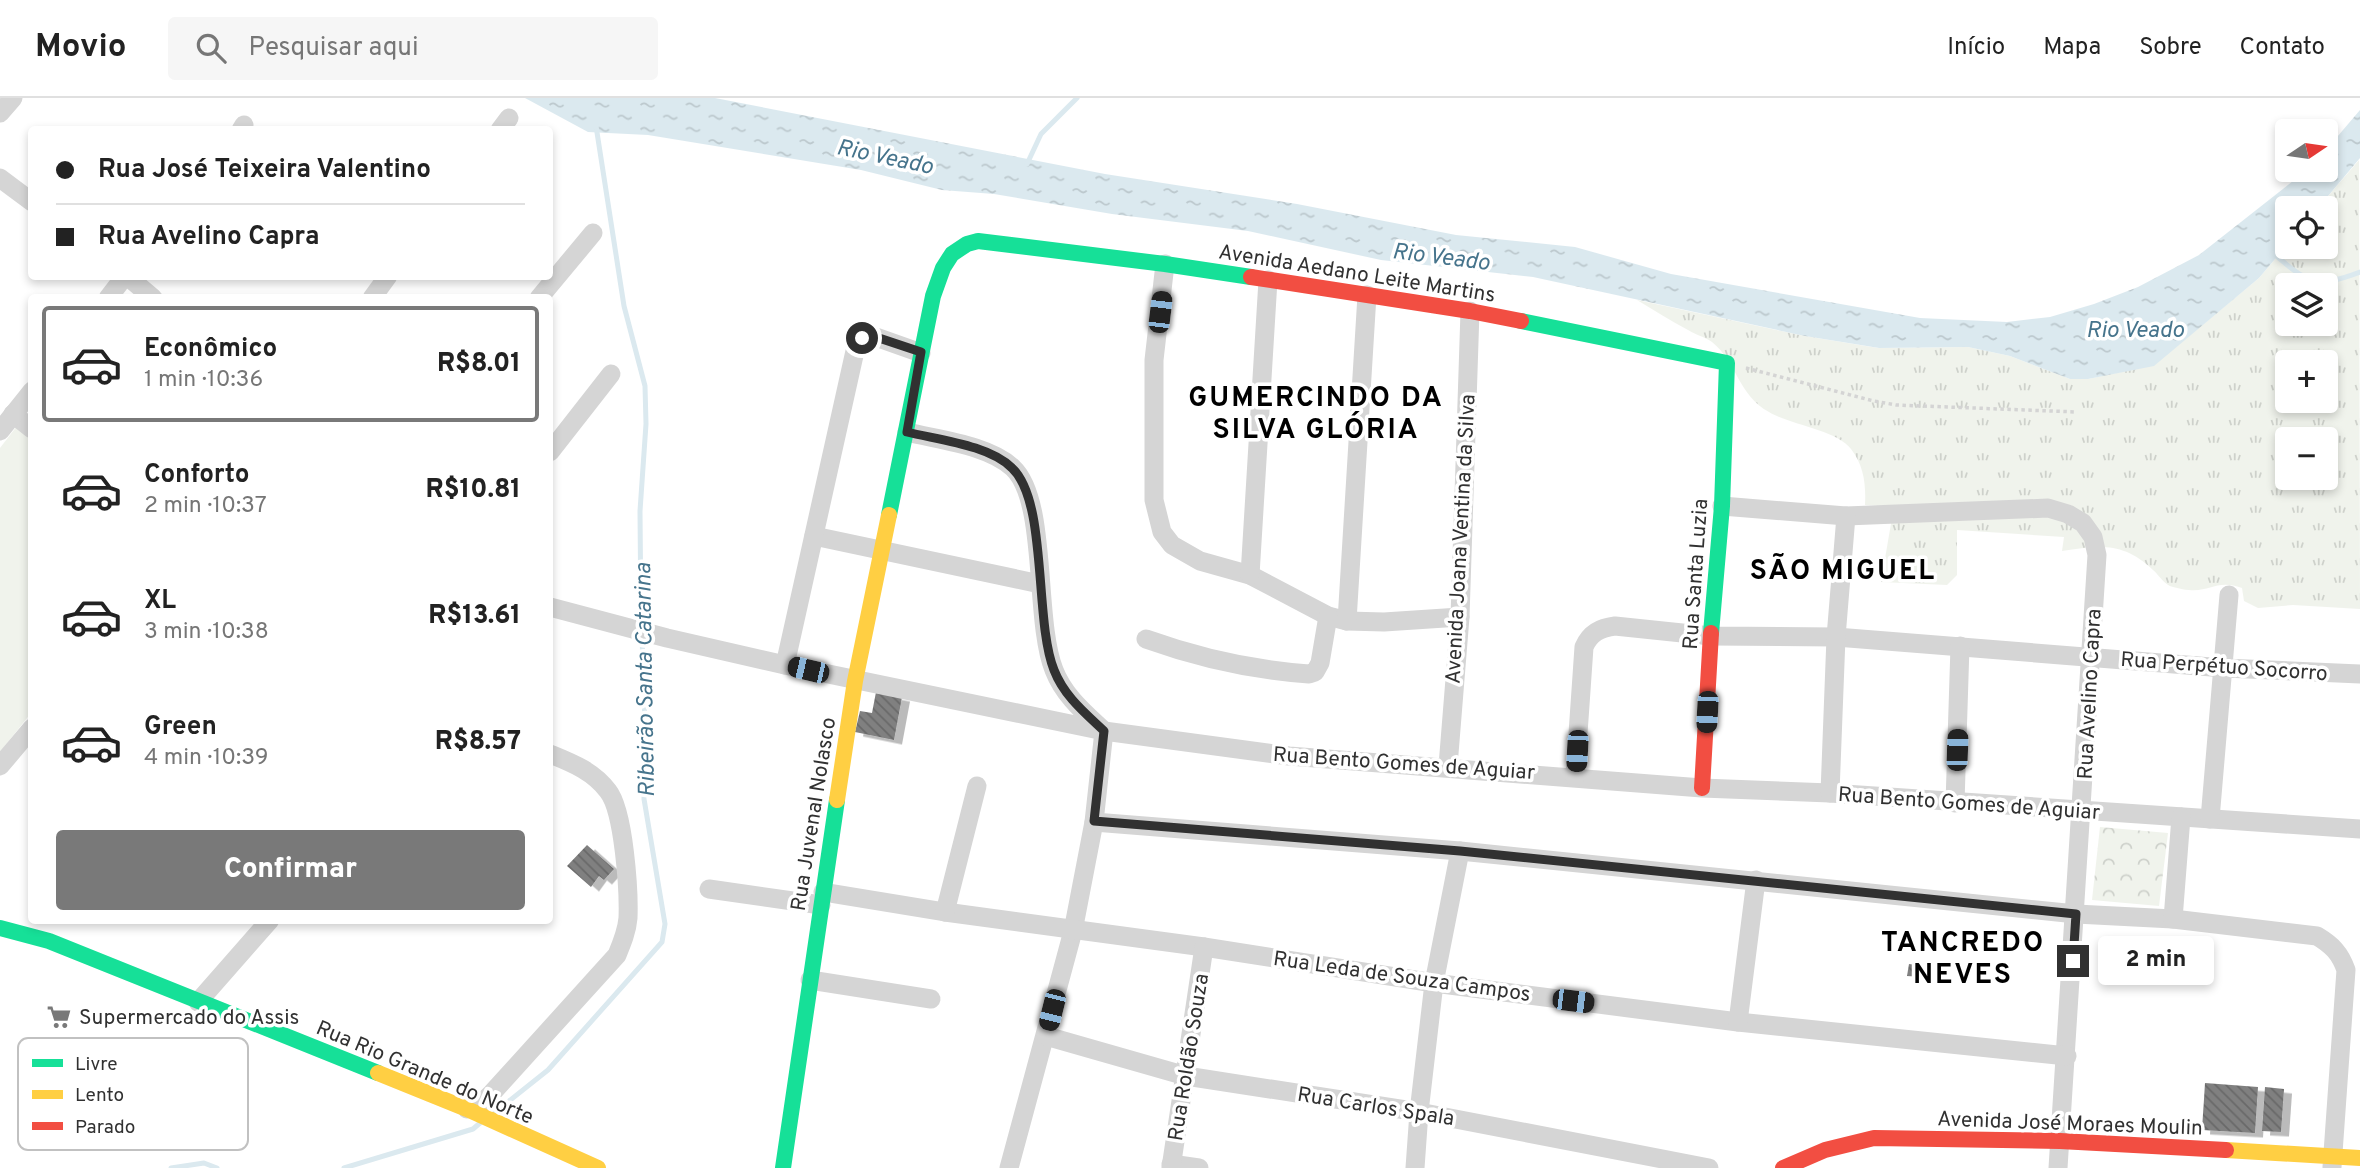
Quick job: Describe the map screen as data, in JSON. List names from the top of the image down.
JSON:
{
  "streets": {
    "street": [
      "Avenida Aedano Leite Martins",
      "Avenida Joana Ventina da Silva",
      "Rua Santa Luzia",
      "Rua Perpétuo Socorro",
      "Rua Avelino Capra",
      "Rua Bento Gomes de Aguiar",
      "Rua Juvenal Nolasco",
      "Rua Leda de Souza Campos",
      "Rua Roldão Souza",
      "Rua Rio Grande do Norte",
      "Rua Carlos Spala",
      "Avenida José Moraes Moulin"
    ]
  },
  "crossings": [
    ["Avenida Aedano Leite Martins", "Avenida Joana Ventina da Silva"],
    ["Avenida Aedano Leite Martins", "Rua Santa Luzia"],
    ["Avenida Aedano Leite Martins", "Rua Juvenal Nolasco"],
    ["Avenida Joana Ventina da Silva", "Rua Bento Gomes de Aguiar"],
    ["Rua Santa Luzia", "Rua Perpétuo Socorro"],
    ["Rua Santa Luzia", "Rua Bento Gomes de Aguiar"],
    ["Rua Perpétuo Socorro", "Rua Avelino Capra"],
    ["Rua Perpétuo Socorro", "Rua Bento Gomes de Aguiar"],
    ["Rua Avelino Capra", "Rua Bento Gomes de Aguiar"],
    ["Rua Avelino Capra", "Rua Leda de Souza Campos"],
    ["Rua Avelino Capra", "Avenida José Moraes Moulin"],
    ["Rua Bento Gomes de Aguiar", "Rua Juvenal Nolasco"],
    ["Rua Juvenal Nolasco", "Rua Leda de Souza Campos"],
    ["Rua Leda de Souza Campos", "Rua Roldão Souza"],
    ["Rua Roldão Souza", "Rua Carlos Spala"]
  ],
  "districts": ["GUMERCINDO DA SILVA GLÓRIA", "SÃO MIGUEL", "TANCREDO NEVES"],
  "water": ["Rio Veado", "Ribeirão Santa Catarina"],
  "places": {
    "supermarket": ["Supermercado do Assis"]
  },
  "legend": ["Livre", "Lento", "Parado"],
  "north": "right",
  "page": {
    "header": "Movio",
    "search": "Pesquisar aqui",
    "nav": [
      "Início",
      "Mapa",
      "Sobre",
      "Contato"
    ],
    "map_buttons": ["+", "−"],
    "banner": ["Rua José Teixeira Valentino", "Rua Avelino Capra"],
    "list": [
      {
        "name": "Econômico",
        "note": "1 min · 10:36",
        "value": "R$8.01"
      },
      {
        "name": "Conforto",
        "note": "2 min · 10:37",
        "value": "R$10.81"
      },
      {
        "name": "XL",
        "note": "3 min · 10:38",
        "value": "R$13.61"
      },
      {
        "name": "Green",
        "note": "4 min · 10:39",
        "value": "R$8.57"
      }
    ],
    "buttons": "Confirmar",
    "bubble": "2 min"
  }
}
